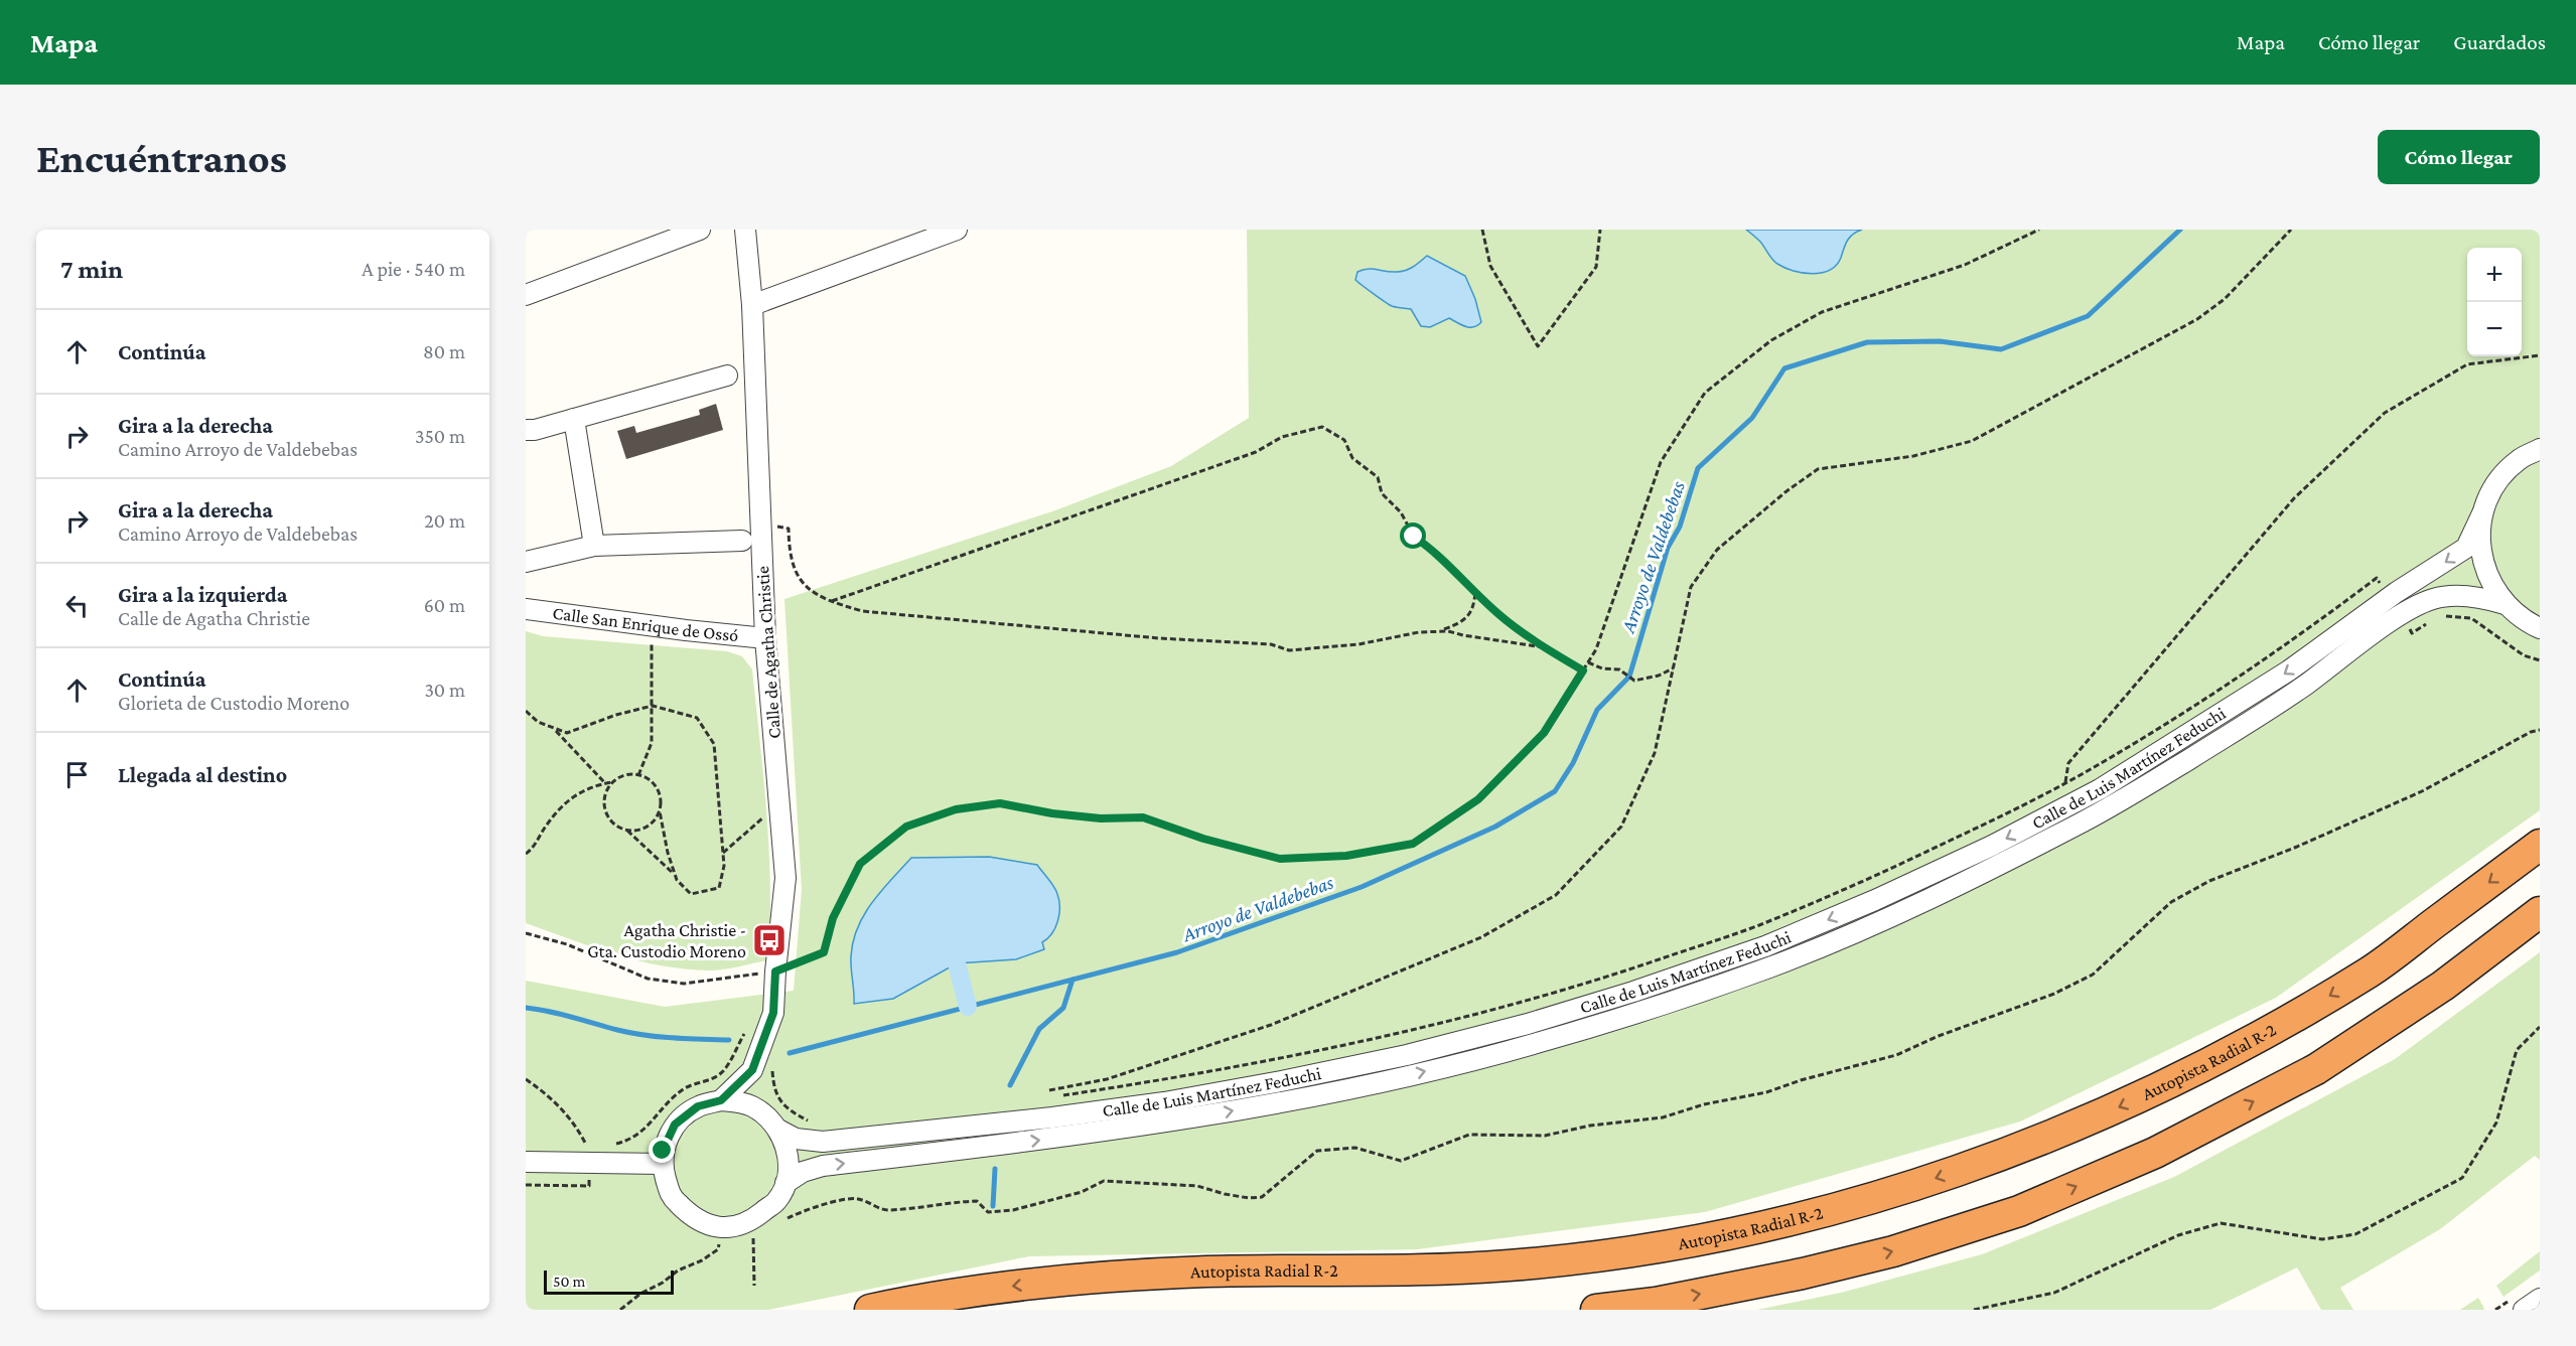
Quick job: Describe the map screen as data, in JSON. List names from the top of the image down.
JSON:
{
  "streets": {
    "highway": ["Autopista Radial R-2"],
    "street": ["Calle San Enrique de Ossó", "Calle de Agatha Christie", "Calle de Luis Martínez Feduchi"]
  },
  "crossings": [
    ["Calle San Enrique de Ossó", "Calle de Agatha Christie"],
    ["Calle de Agatha Christie", "Calle de Luis Martínez Feduchi"]
  ],
  "water": ["Arroyo de Valdebebas"],
  "places": {
    "bus stop": ["Agatha Christie - Gta. Custodio Moreno"]
  },
  "scale_bar": "50 m",
  "page": {
    "header": "Mapa",
    "nav": ["Mapa", "Cómo llegar", "Guardados"],
    "buttons": "Cómo llegar",
    "title": "Encuéntranos",
    "heading": ["7 min", "A pie · 540 m"],
    "map_buttons": ["+", "−"],
    "list": [
      ["Continúa", "80 m"],
      ["Gira a la derecha", "Camino Arroyo de Valdebebas", "350 m"],
      ["Gira a la derecha", "Camino Arroyo de Valdebebas", "20 m"],
      ["Gira a la izquierda", "Calle de Agatha Christie", "60 m"],
      ["Continúa", "Glorieta de Custodio Moreno", "30 m"],
      "Llegada al destino"
    ],
    "scale": "50 m"
  }
}
